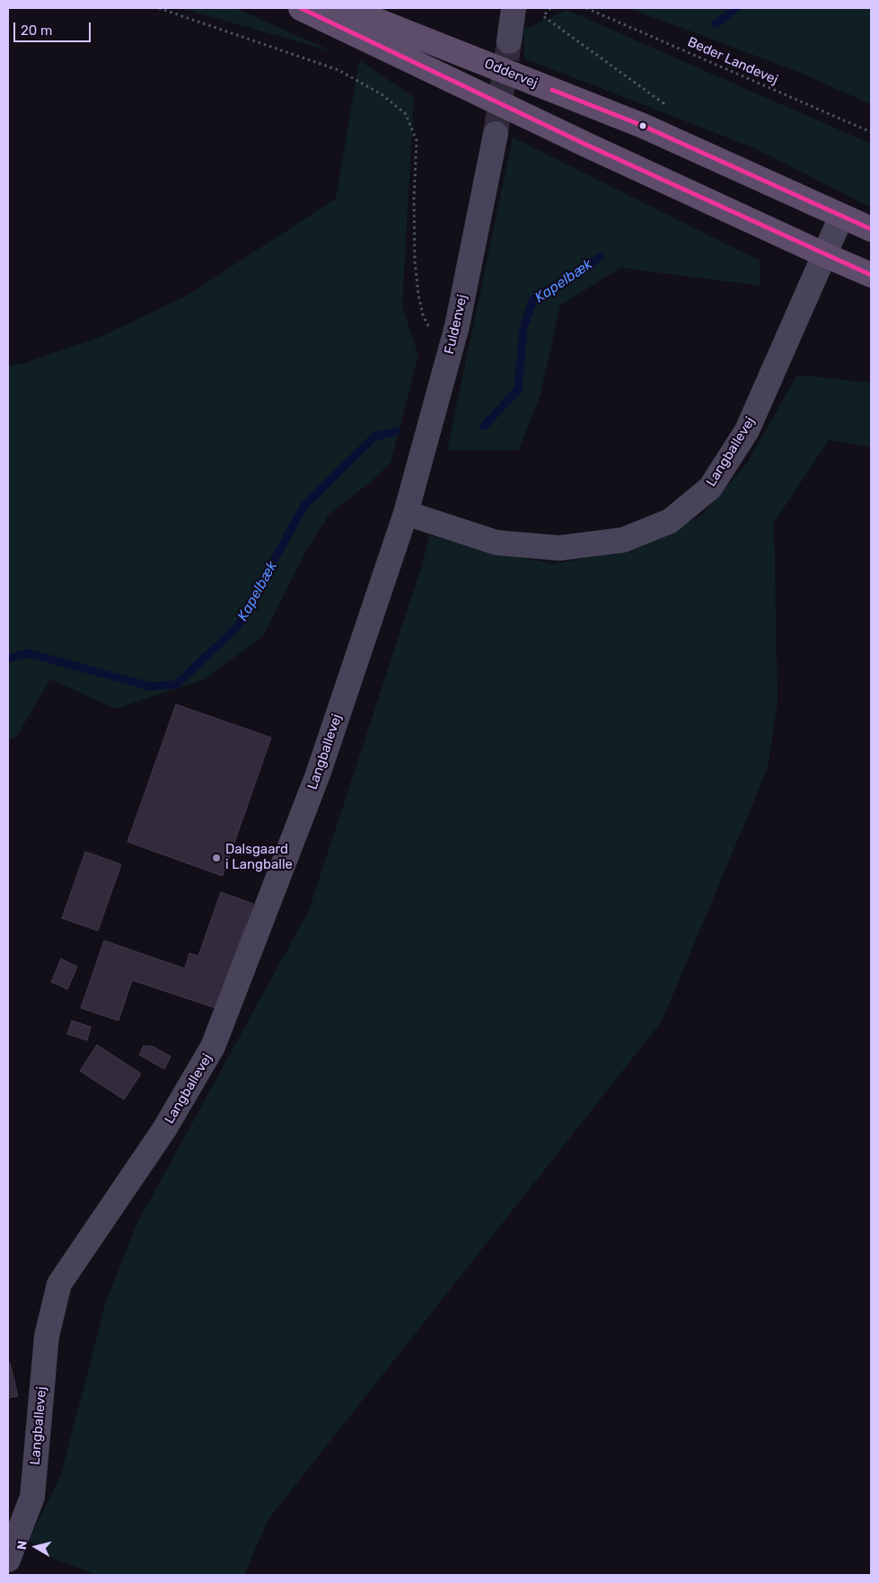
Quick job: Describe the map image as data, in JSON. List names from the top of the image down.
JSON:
{
  "streets": {
    "main road": ["Oddervej"],
    "street": ["Fuldenvej", "Langballevej"],
    "path": ["Beder Landevej"]
  },
  "crossings": [
    ["Oddervej", "Langballevej"],
    ["Fuldenvej", "Langballevej"]
  ],
  "water": ["Kapelbæk"],
  "places": ["Dalsgaard i Langballe"],
  "scale_bar": "20 m",
  "north": "left"
}
